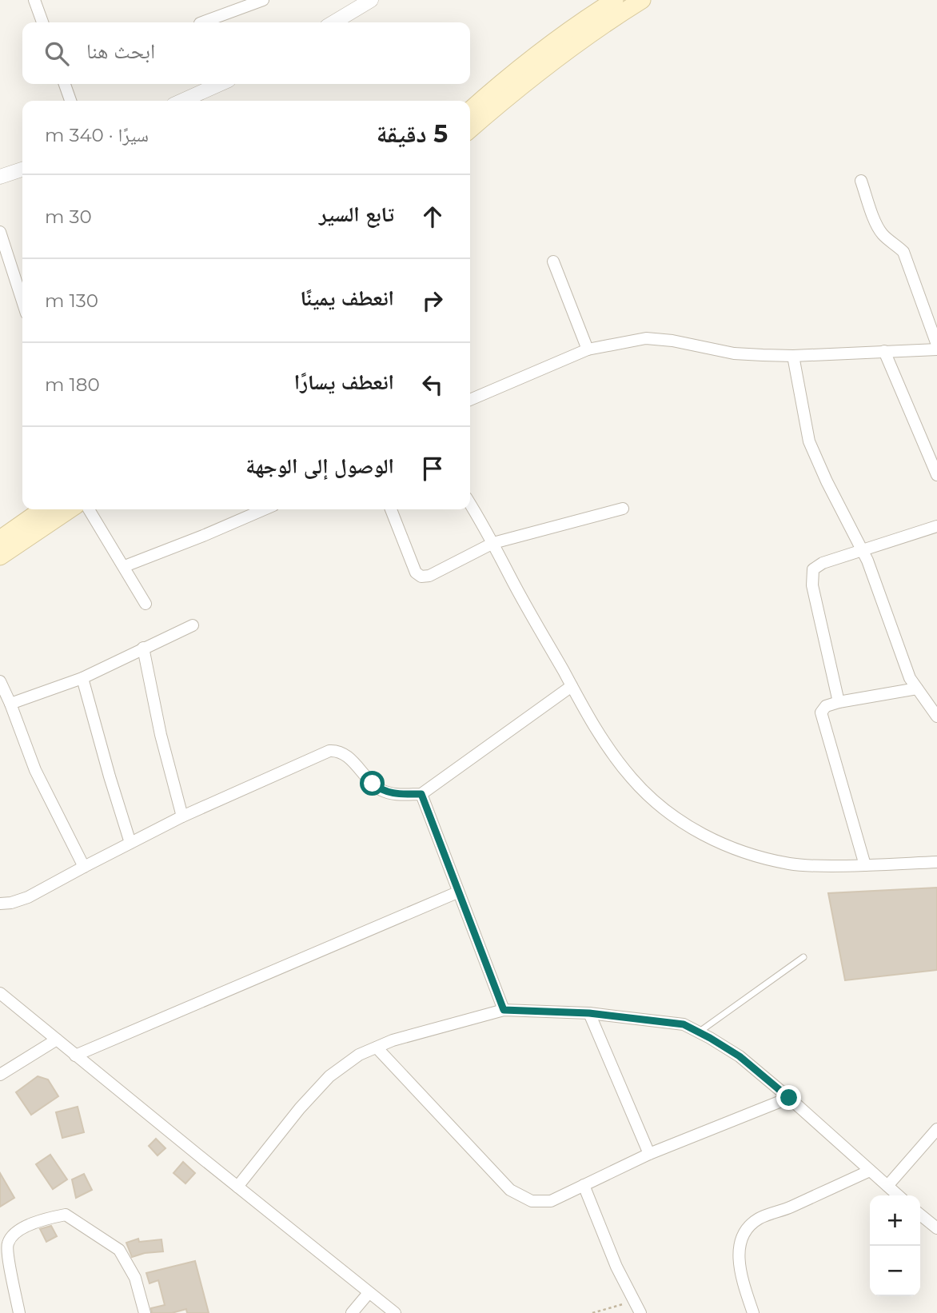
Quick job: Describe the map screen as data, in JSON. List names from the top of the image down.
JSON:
{
  "page": {
    "search": "ابحث هنا",
    "heading": ["5 دقيقة", "سيرًا · 340 m"],
    "list": [
      ["تابع السير", "30 m"],
      ["انعطف يمينًا", "130 m"],
      ["انعطف يسارًا", "180 m"],
      "الوصول إلى الوجهة"
    ],
    "map_buttons": ["+", "−"]
  }
}
